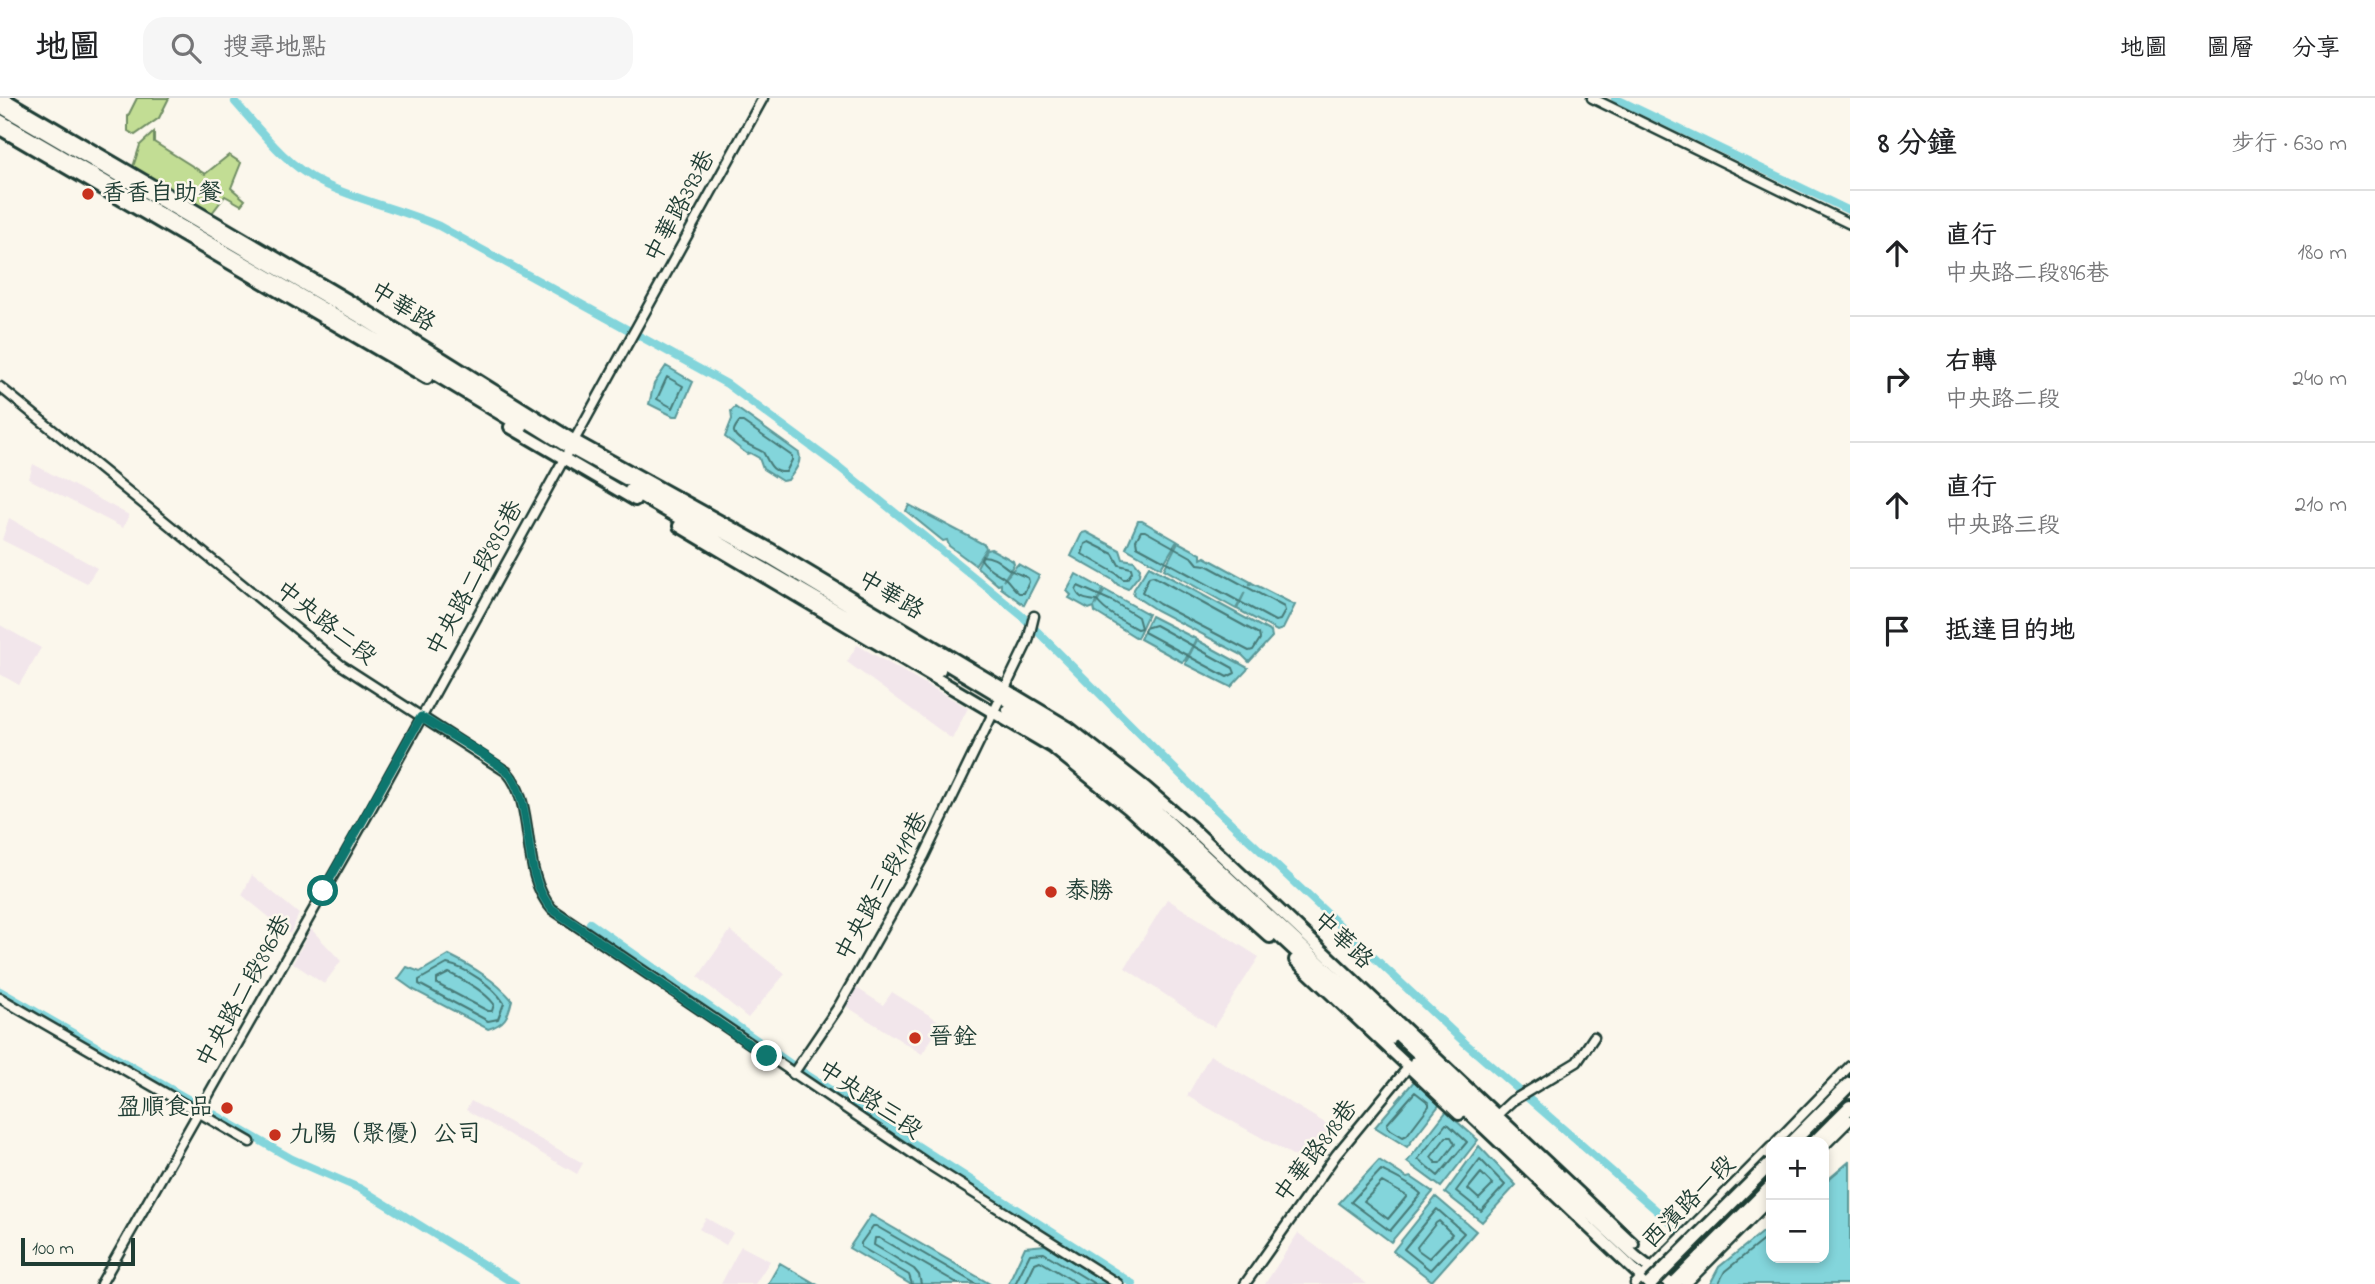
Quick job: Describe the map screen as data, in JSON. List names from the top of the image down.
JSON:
{
  "streets": {
    "main road": ["中華路"],
    "street": [
      "中華路393巷",
      "中央路二段895巷",
      "中央路二段",
      "中央路三段119巷",
      "中央路二段896巷",
      "中央路三段",
      "中華路818巷",
      "西濱路一段"
    ]
  },
  "crossings": [
    ["中華路393巷", "中華路"],
    ["中華路393巷", "中央路二段895巷"],
    ["中華路", "中央路二段895巷"],
    ["中華路", "中央路三段119巷"],
    ["中華路", "中華路818巷"],
    ["中華路", "西濱路一段"],
    ["中央路二段895巷", "中央路二段"],
    ["中央路二段895巷", "中央路二段896巷"],
    ["中央路二段", "中央路二段896巷"],
    ["中央路二段", "中央路三段"],
    ["中央路三段119巷", "中央路三段"]
  ],
  "places": [
    "香香自助餐",
    "泰勝",
    "晉銓",
    "盈順食品",
    "九陽（聚優）公司"
  ],
  "scale_bar": "100 m",
  "page": {
    "header": "地圖",
    "search": "搜尋地點",
    "nav": ["地圖", "圖層", "分享"],
    "heading": ["8 分鐘", "步行 · 630 m"],
    "list": [
      ["直行", "中央路二段896巷", "180 m"],
      ["右轉", "中央路二段", "240 m"],
      ["直行", "中央路三段", "210 m"],
      "抵達目的地"
    ],
    "map_buttons": ["+", "−"],
    "scale": "100 m"
  }
}
